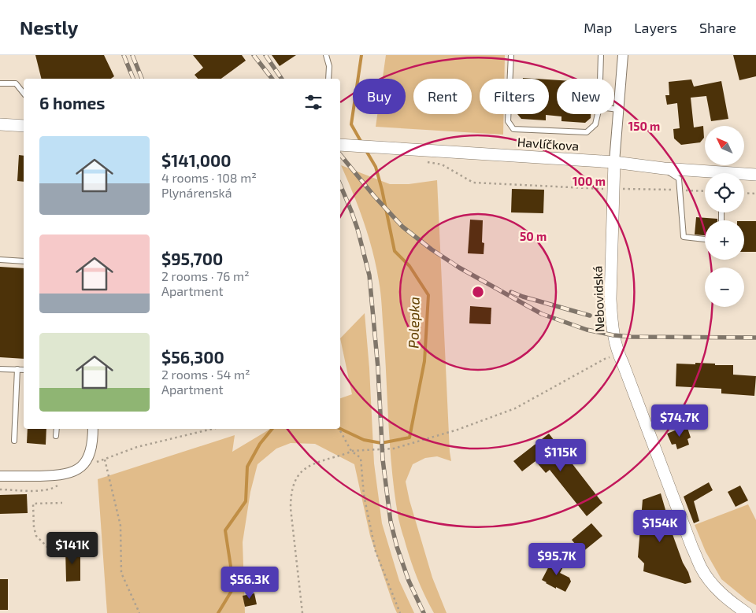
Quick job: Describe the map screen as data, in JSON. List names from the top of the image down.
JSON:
{
  "streets": {
    "street": ["Havlíčkova", "Nebovidská"]
  },
  "crossings": [
    ["Havlíčkova", "Nebovidská"]
  ],
  "water": ["Polepka"],
  "north": "top left",
  "page": {
    "header": "Nestly",
    "nav": ["Map", "Layers", "Share"],
    "chip": [
      "Buy",
      "Rent",
      "Filters",
      "New"
    ],
    "heading": "6 homes",
    "map_buttons": ["+", "−"],
    "list": [
      {
        "name": "$141,000",
        "note": "4 rooms · 108 m² · Plynárenská"
      },
      {
        "name": "$95,700",
        "note": "2 rooms · 76 m² · Apartment"
      },
      {
        "name": "$56,300",
        "note": "2 rooms · 54 m² · Apartment"
      }
    ],
    "price": [
      "$74.7K",
      "$115K",
      "$154K",
      "$141K",
      "$95.7K",
      "$56.3K"
    ]
  },
  "rings": ["150 m", "100 m", "50 m"]
}
